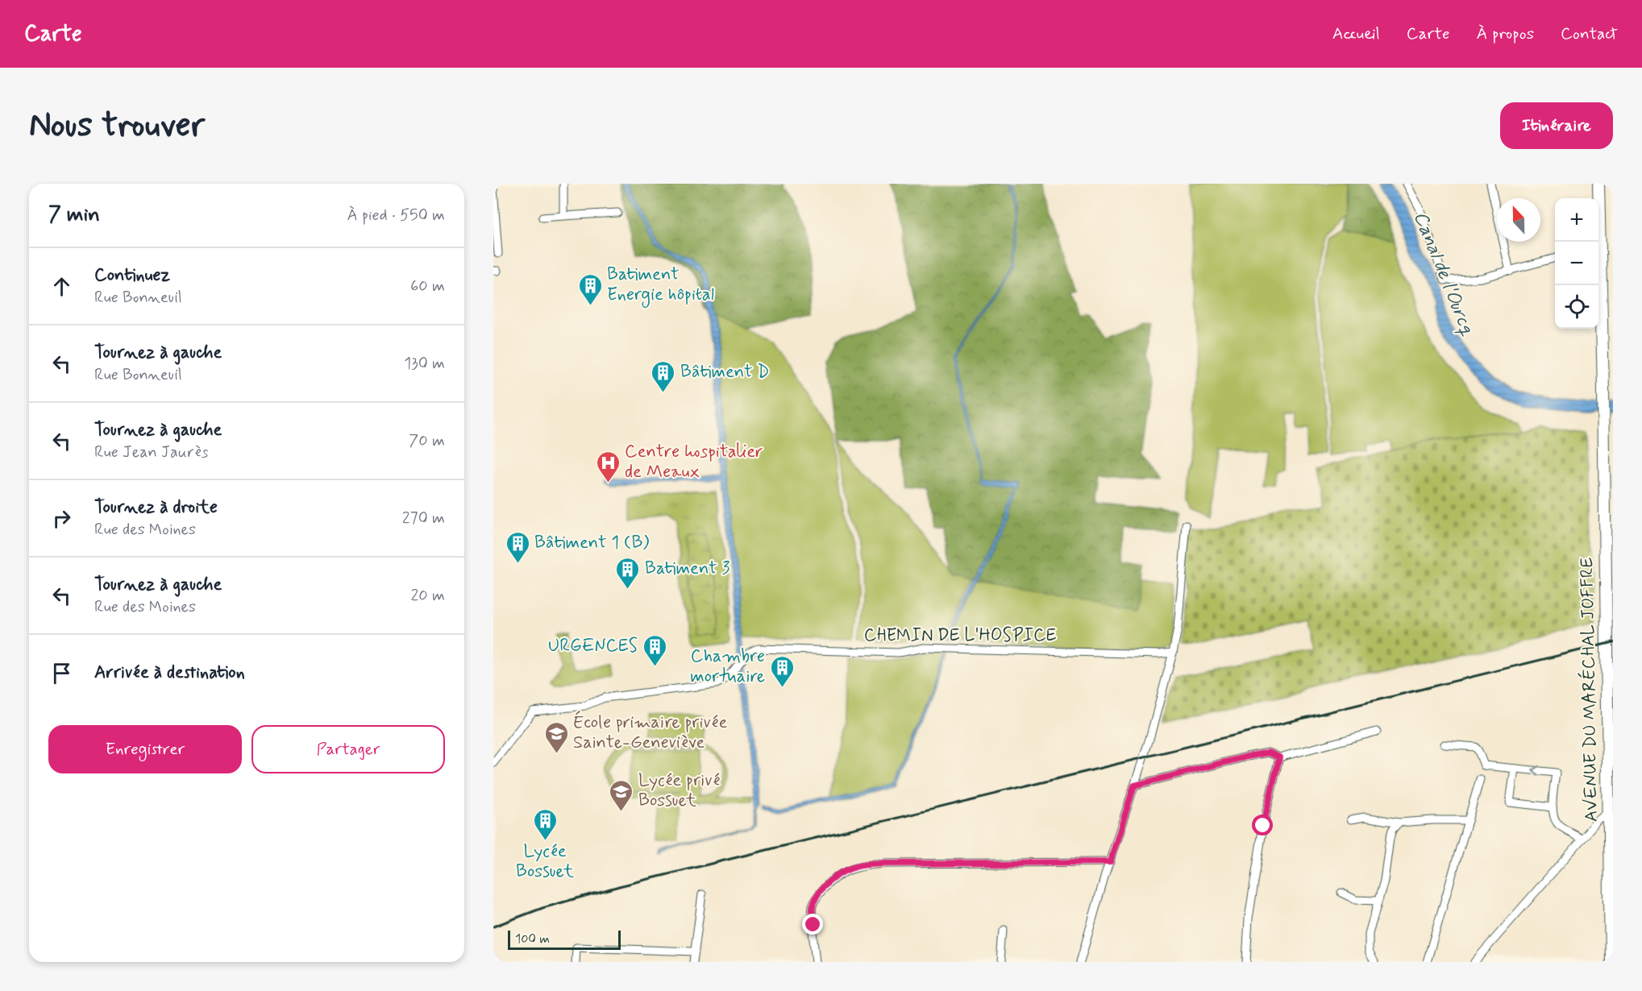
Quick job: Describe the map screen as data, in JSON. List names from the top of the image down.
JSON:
{
  "streets": {
    "main road": ["AVENUE DU MARÉCHAL JOFFRE"],
    "street": ["CHEMIN DE L'HOSPICE"]
  },
  "water": ["Canal de l'Ourcq"],
  "places": {
    "building": [
      "Batiment Energie hôpital",
      "Bâtiment D",
      "Bâtiment 1 (B)",
      "Batiment 3",
      "URGENCES",
      "Chambre mortuaire",
      "Lycée Bossuet"
    ],
    "hospital": ["Centre hospitalier de Meaux"],
    "school or university": ["École primaire privée Sainte-Geneviève", "Lycée privé Bossuet"]
  },
  "scale_bar": "100 m",
  "north": "top",
  "page": {
    "header": "Carte",
    "nav": [
      "Accueil",
      "Carte",
      "À propos",
      "Contact"
    ],
    "buttons": [
      "Itinéraire",
      ["Enregistrer", "Partager"]
    ],
    "title": "Nous trouver",
    "heading": ["7 min", "À pied · 550 m"],
    "map_buttons": ["+", "−"],
    "list": [
      ["Continuez", "Rue Bonneuil", "60 m"],
      ["Tournez à gauche", "Rue Bonneuil", "130 m"],
      ["Tournez à gauche", "Rue Jean Jaurès", "70 m"],
      ["Tournez à droite", "Rue des Moines", "270 m"],
      ["Tournez à gauche", "Rue des Moines", "20 m"],
      "Arrivée à destination"
    ],
    "scale": "100 m"
  }
}
